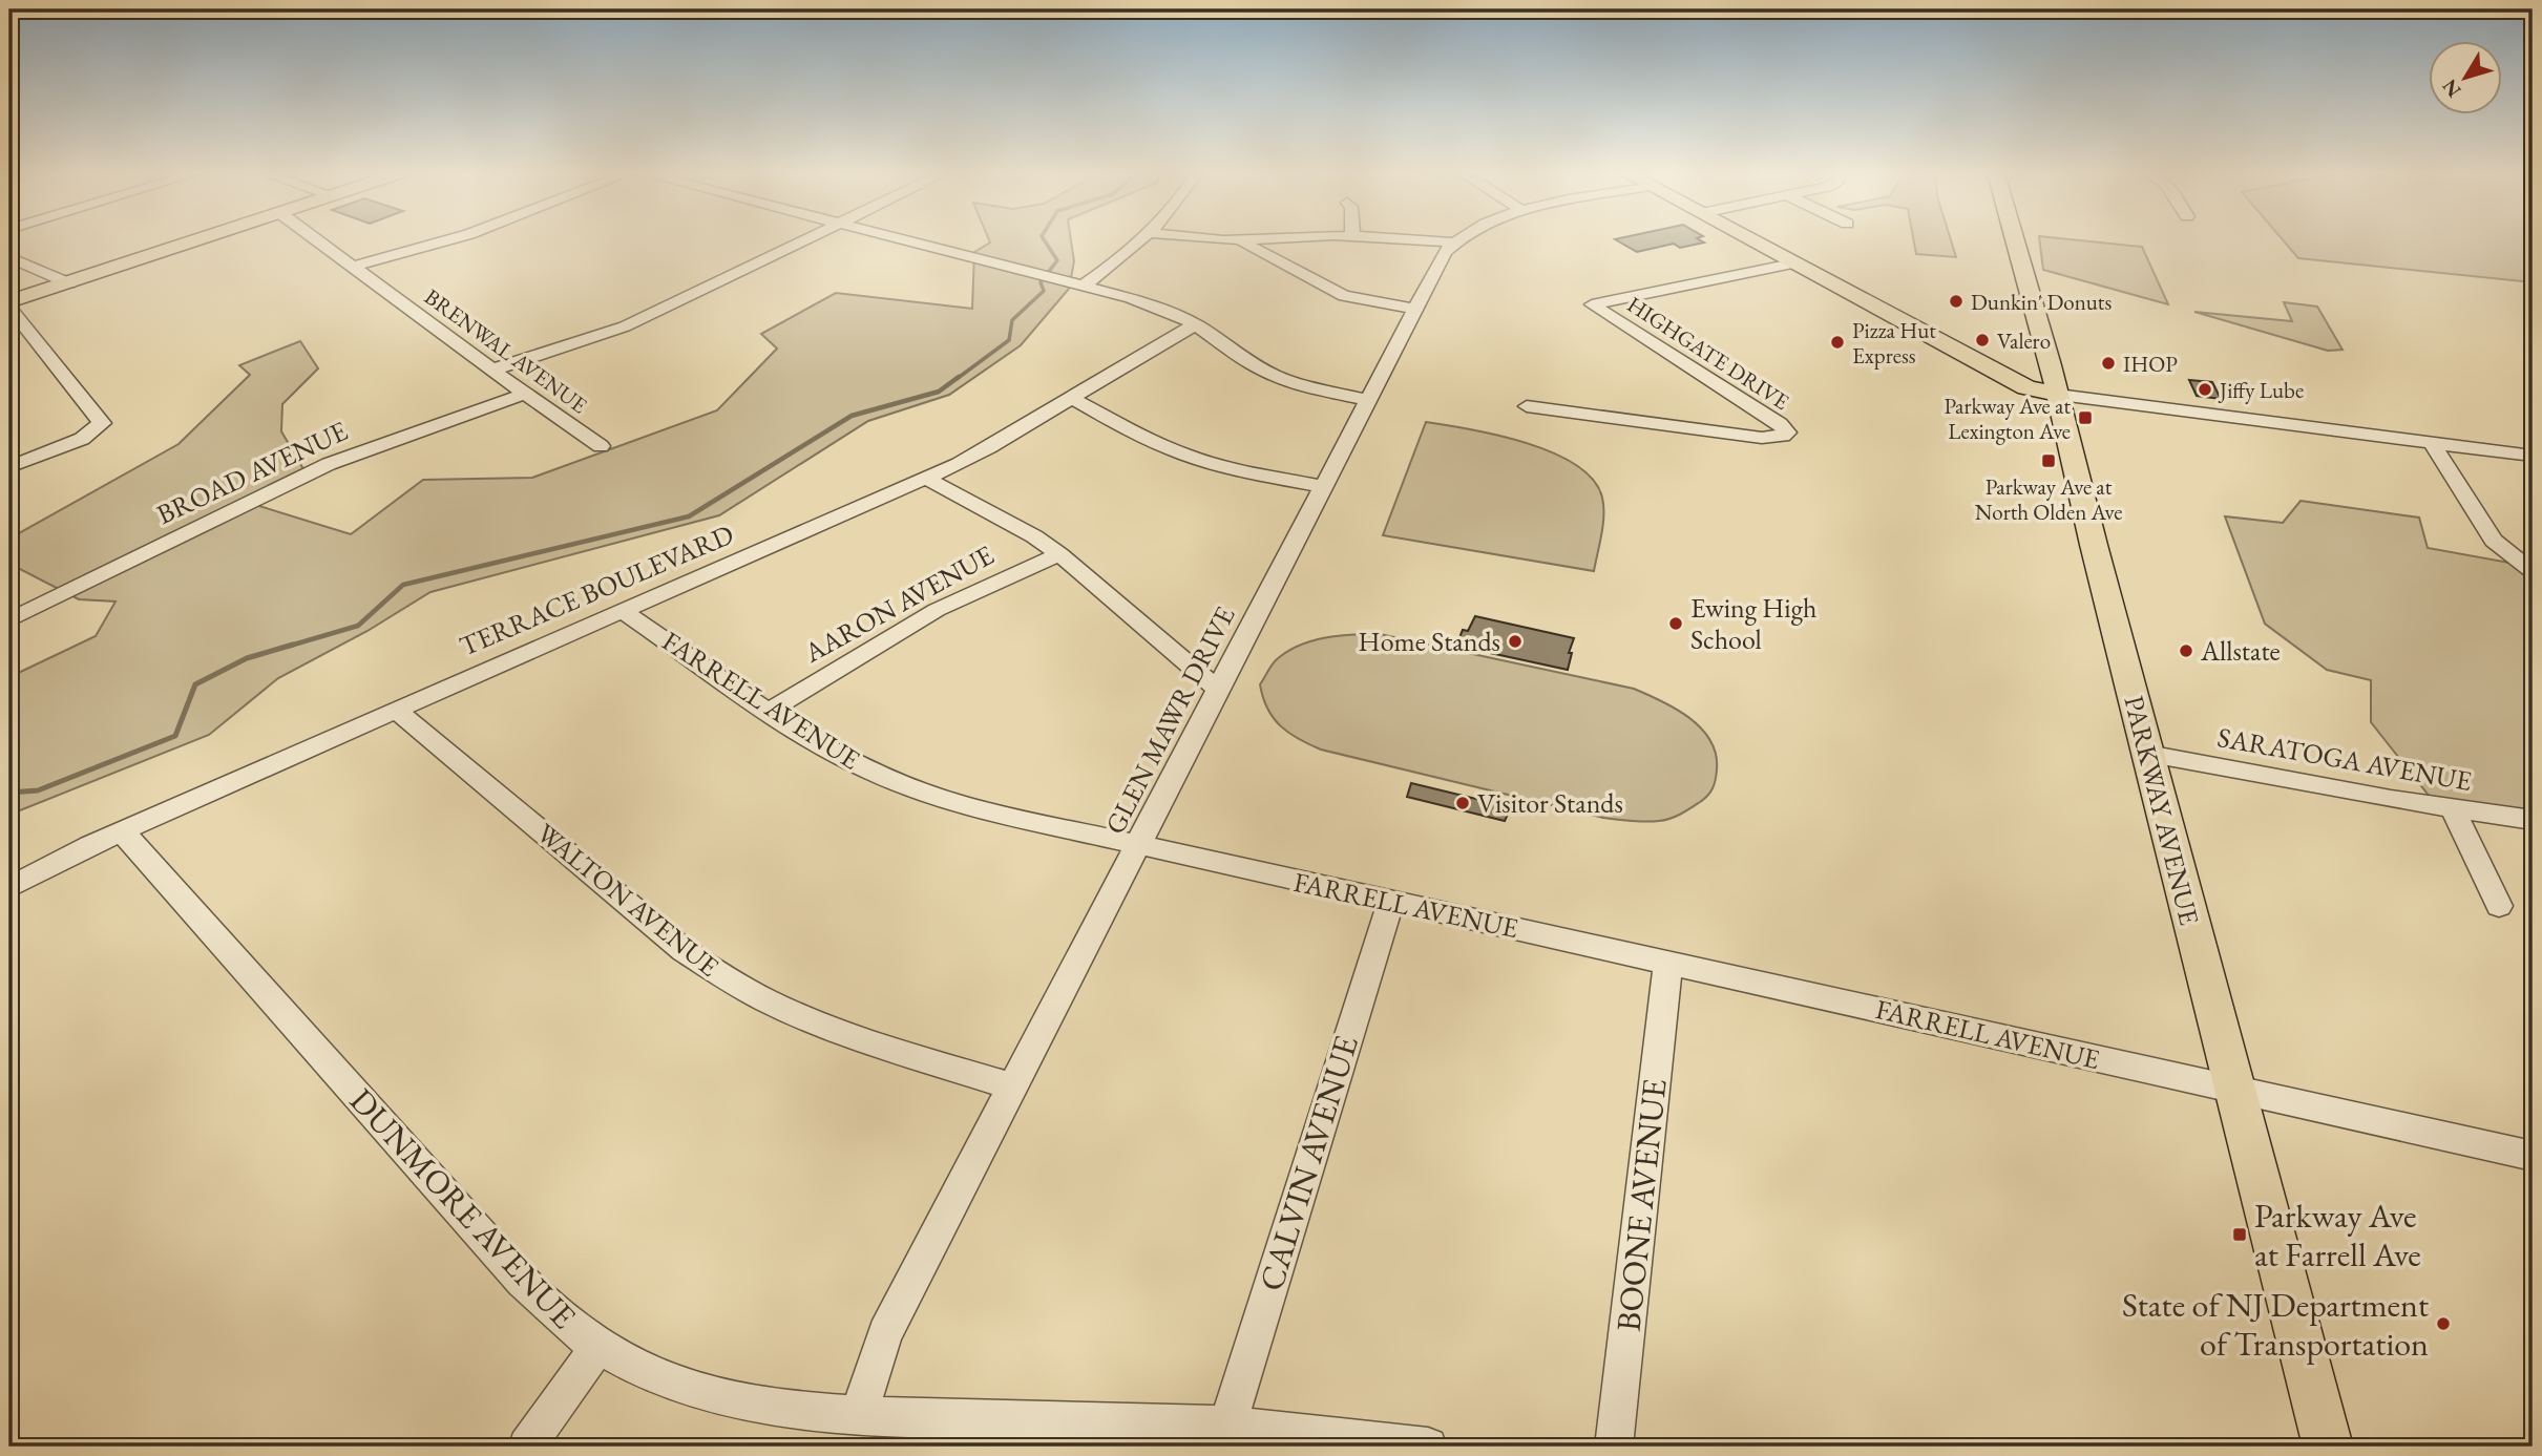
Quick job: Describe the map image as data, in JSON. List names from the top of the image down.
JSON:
{
  "streets": {
    "main road": ["PARKWAY AVENUE"],
    "street": [
      "BRENWAL AVENUE",
      "HIGHGATE DRIVE",
      "BROAD AVENUE",
      "TERRACE BOULEVARD",
      "AARON AVENUE",
      "FARRELL AVENUE",
      "GLEN MAWR DRIVE",
      "SARATOGA AVENUE",
      "WALTON AVENUE",
      "CALVIN AVENUE",
      "BOONE AVENUE",
      "DUNMORE AVENUE"
    ]
  },
  "crossings": [
    ["BRENWAL AVENUE", "BROAD AVENUE"],
    ["TERRACE BOULEVARD", "FARRELL AVENUE"],
    ["TERRACE BOULEVARD", "WALTON AVENUE"],
    ["TERRACE BOULEVARD", "DUNMORE AVENUE"],
    ["AARON AVENUE", "FARRELL AVENUE"],
    ["FARRELL AVENUE", "GLEN MAWR DRIVE"],
    ["FARRELL AVENUE", "PARKWAY AVENUE"],
    ["FARRELL AVENUE", "CALVIN AVENUE"],
    ["FARRELL AVENUE", "BOONE AVENUE"],
    ["GLEN MAWR DRIVE", "WALTON AVENUE"],
    ["GLEN MAWR DRIVE", "DUNMORE AVENUE"],
    ["SARATOGA AVENUE", "PARKWAY AVENUE"],
    ["CALVIN AVENUE", "DUNMORE AVENUE"]
  ],
  "places": {
    "other": [
      "Dunkin' Donuts",
      "Valero",
      "Pizza Hut Express",
      "IHOP",
      "Jiffy Lube",
      "Ewing High School",
      "Home Stands",
      "Allstate",
      "Visitor Stands",
      "State of NJ Department of Transportation"
    ],
    "transit": ["Parkway Ave at Lexington Ave", "Parkway Ave at North Olden Ave", "Parkway Ave at Farrell Ave"]
  },
  "north": "bottom left"
}
